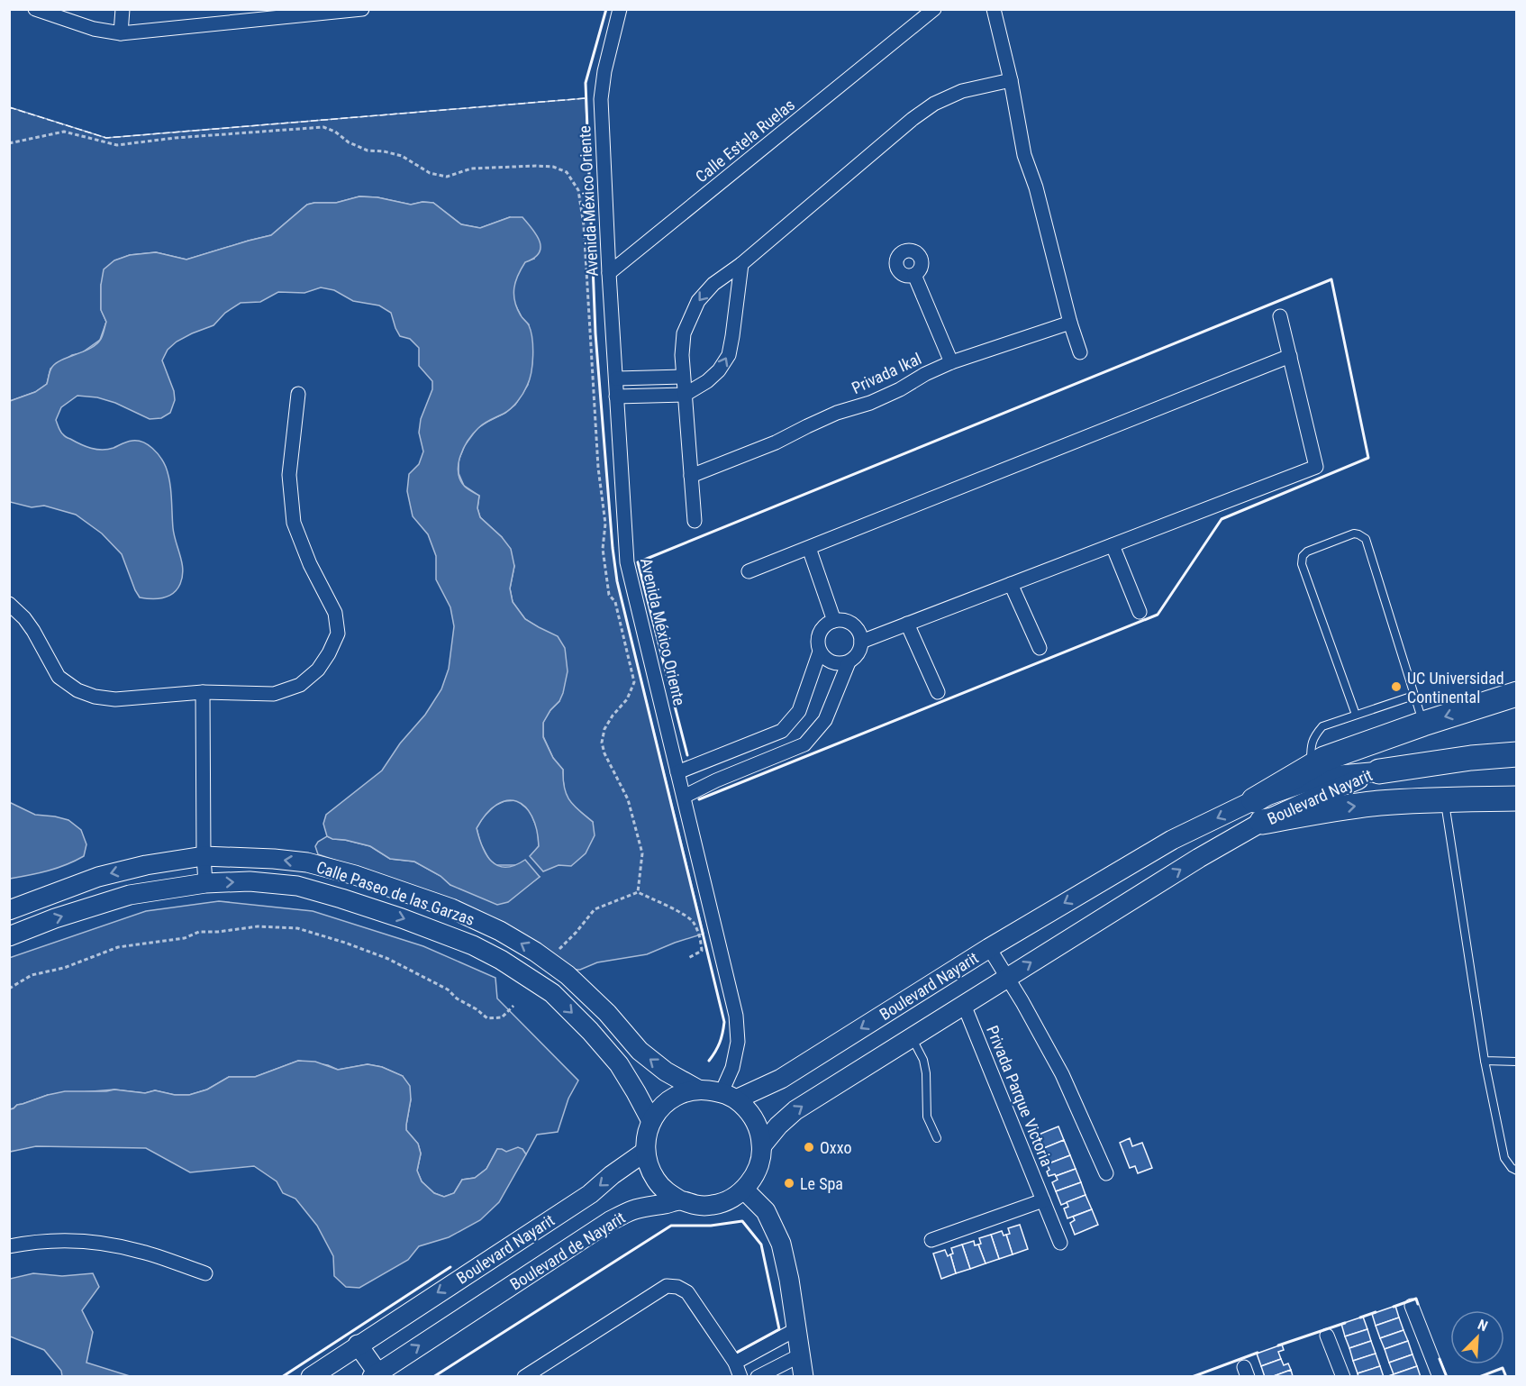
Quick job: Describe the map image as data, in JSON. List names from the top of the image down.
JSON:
{
  "streets": {
    "street": [
      "Calle Estela Ruelas",
      "Avenida México Oriente",
      "Privada Ikal",
      "Boulevard Nayarit",
      "Calle Paseo de las Garzas",
      "Privada Parque Victoria",
      "Boulevard de Nayarit"
    ]
  },
  "crossings": [
    ["Calle Estela Ruelas", "Avenida México Oriente"],
    ["Avenida México Oriente", "Boulevard Nayarit"],
    ["Avenida México Oriente", "Calle Paseo de las Garzas"],
    ["Avenida México Oriente", "Boulevard de Nayarit"],
    ["Boulevard Nayarit", "Calle Paseo de las Garzas"],
    ["Boulevard Nayarit", "Privada Parque Victoria"],
    ["Boulevard Nayarit", "Boulevard de Nayarit"],
    ["Calle Paseo de las Garzas", "Boulevard de Nayarit"]
  ],
  "one_way": ["Boulevard de Nayarit"],
  "places": ["UC Universidad Continental", "Oxxo", "Le Spa"],
  "north": "top right"
}
